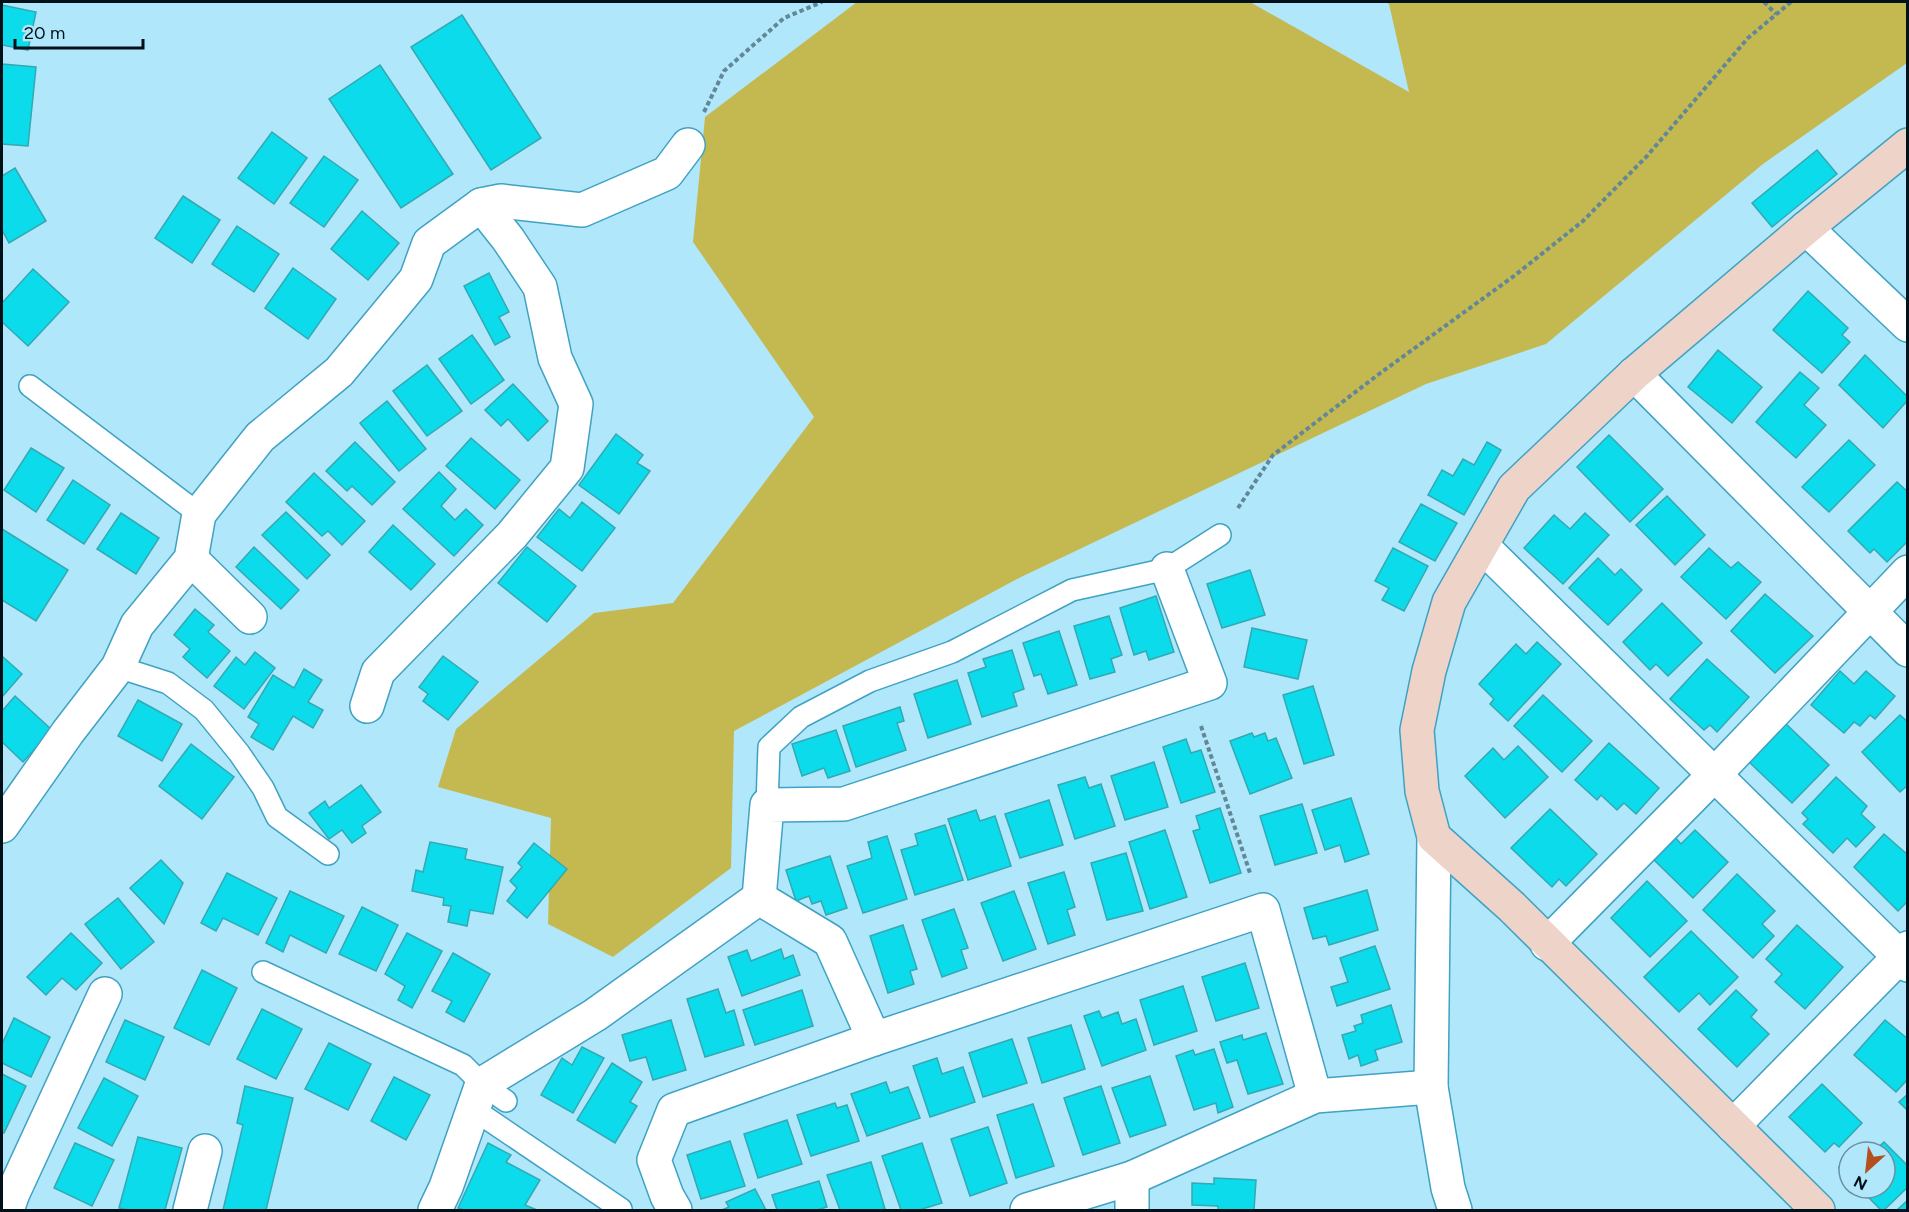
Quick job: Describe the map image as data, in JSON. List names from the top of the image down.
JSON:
{
  "scale_bar": "20 m",
  "north": "bottom left"
}
